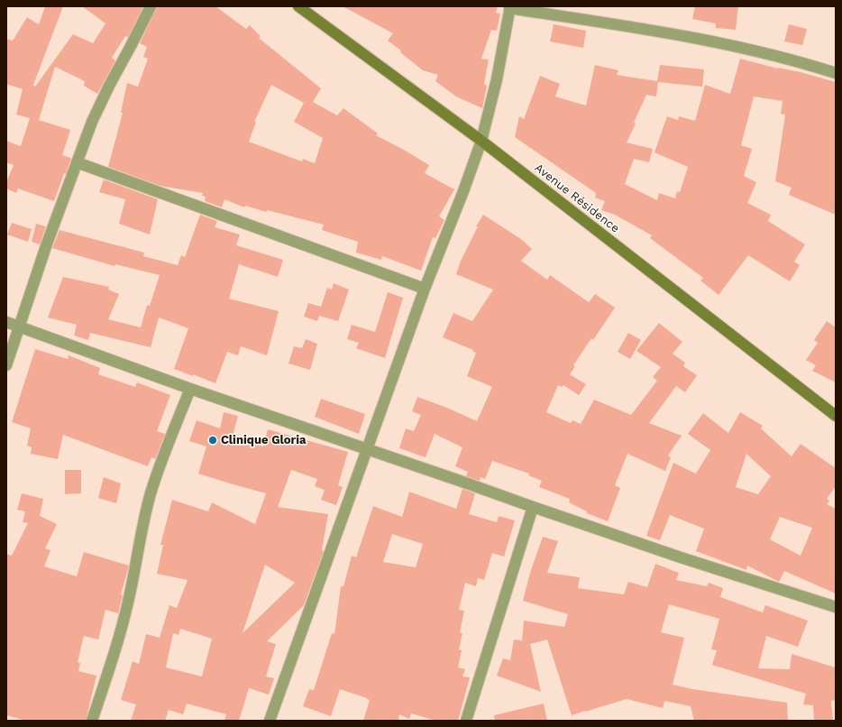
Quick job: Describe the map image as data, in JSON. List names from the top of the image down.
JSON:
{
  "streets": {
    "main road": ["Avenue Résidence"]
  },
  "places": ["Clinique Gloria"]
}
